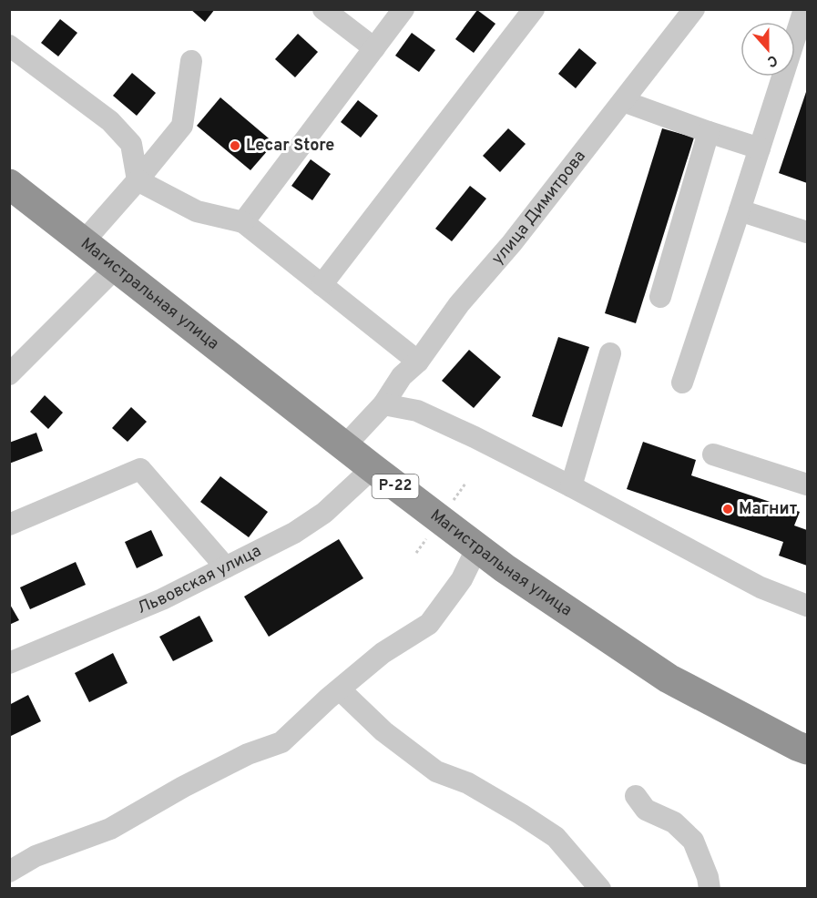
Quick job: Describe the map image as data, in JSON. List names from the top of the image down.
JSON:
{
  "streets": {
    "highway": ["Магистральная улица", "Р-22"],
    "street": ["улица Димитрова", "Львовская улица"]
  },
  "crossings": [
    ["улица Димитрова", "Магистральная улица"],
    ["Магистральная улица", "Львовская улица"]
  ],
  "places": ["Lecar Store", "Магнит"],
  "north": "bottom"
}
